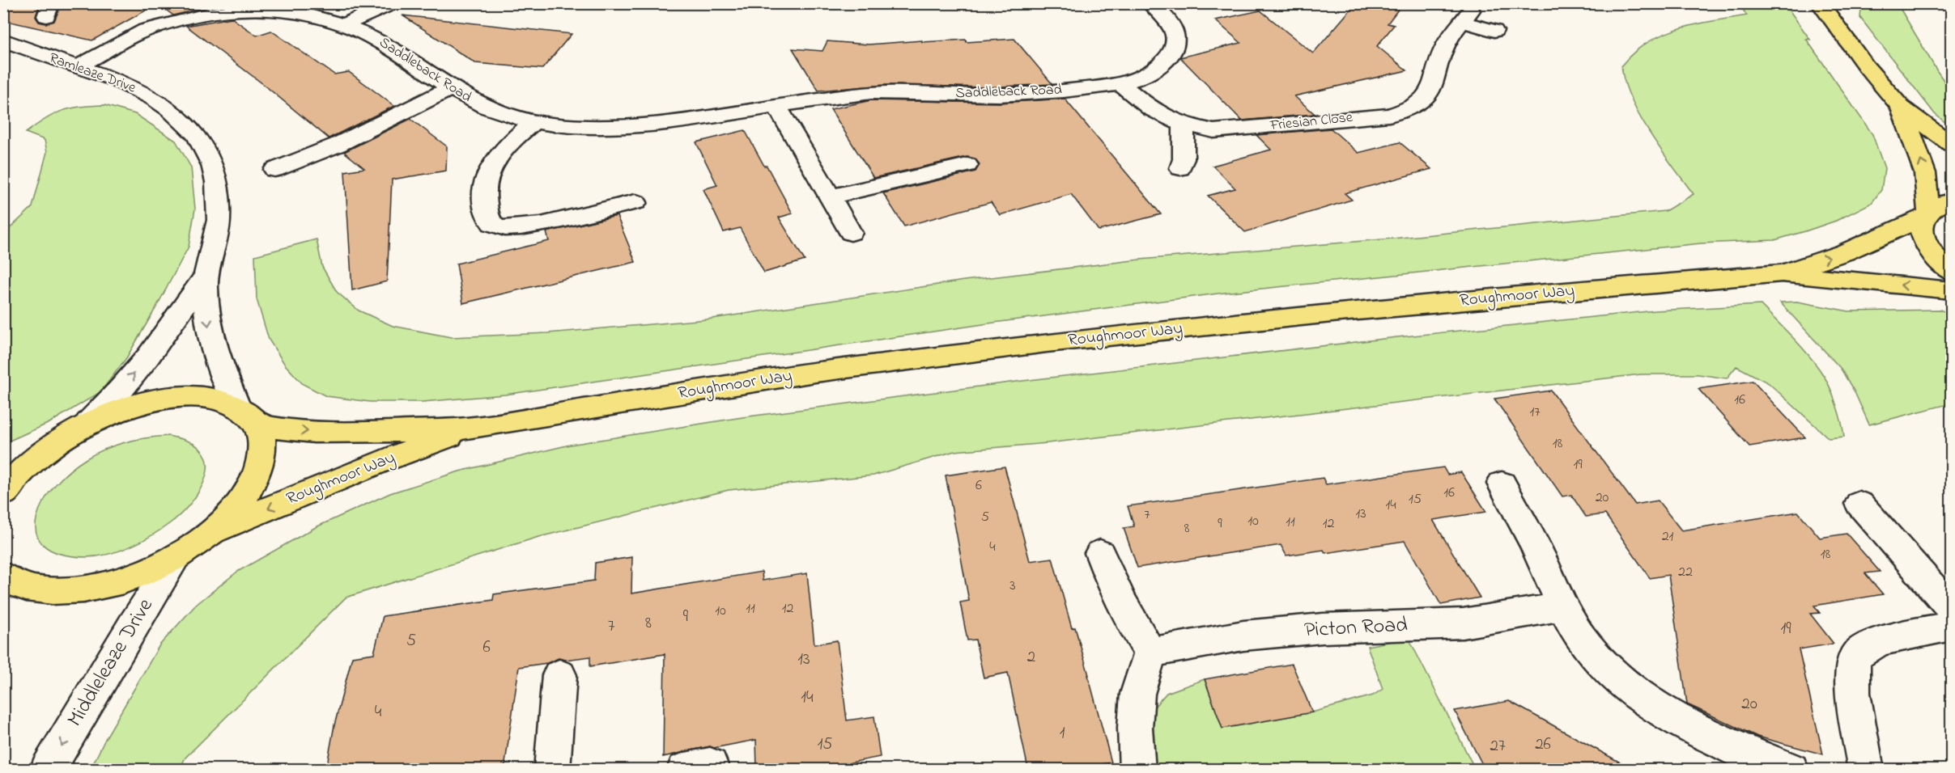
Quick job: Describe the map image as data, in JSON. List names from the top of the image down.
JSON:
{
  "streets": {
    "main road": ["Roughmoor Way"],
    "street": [
      "Saddleback Road",
      "Ramleaze Drive",
      "Friesian Close",
      "Picton Road",
      "Middleleaze Drive"
    ]
  },
  "crossings": [
    ["Saddleback Road", "Ramleaze Drive"],
    ["Saddleback Road", "Friesian Close"],
    ["Ramleaze Drive", "Roughmoor Way"],
    ["Roughmoor Way", "Middleleaze Drive"]
  ],
  "one_way": ["Middleleaze Drive"],
  "house_numbers": [
    "16",
    "17",
    "18",
    "19",
    "6",
    "16",
    "20",
    "15",
    "14",
    "13",
    "7",
    "5",
    "10",
    "11",
    "9",
    "12",
    "8",
    "21",
    "4",
    "18",
    "22",
    "3",
    "11",
    "12",
    "10",
    "9",
    "8",
    "7",
    "19",
    "5",
    "6",
    "2",
    "13",
    "14",
    "20",
    "4",
    "1",
    "15",
    "26",
    "27"
  ]
}
